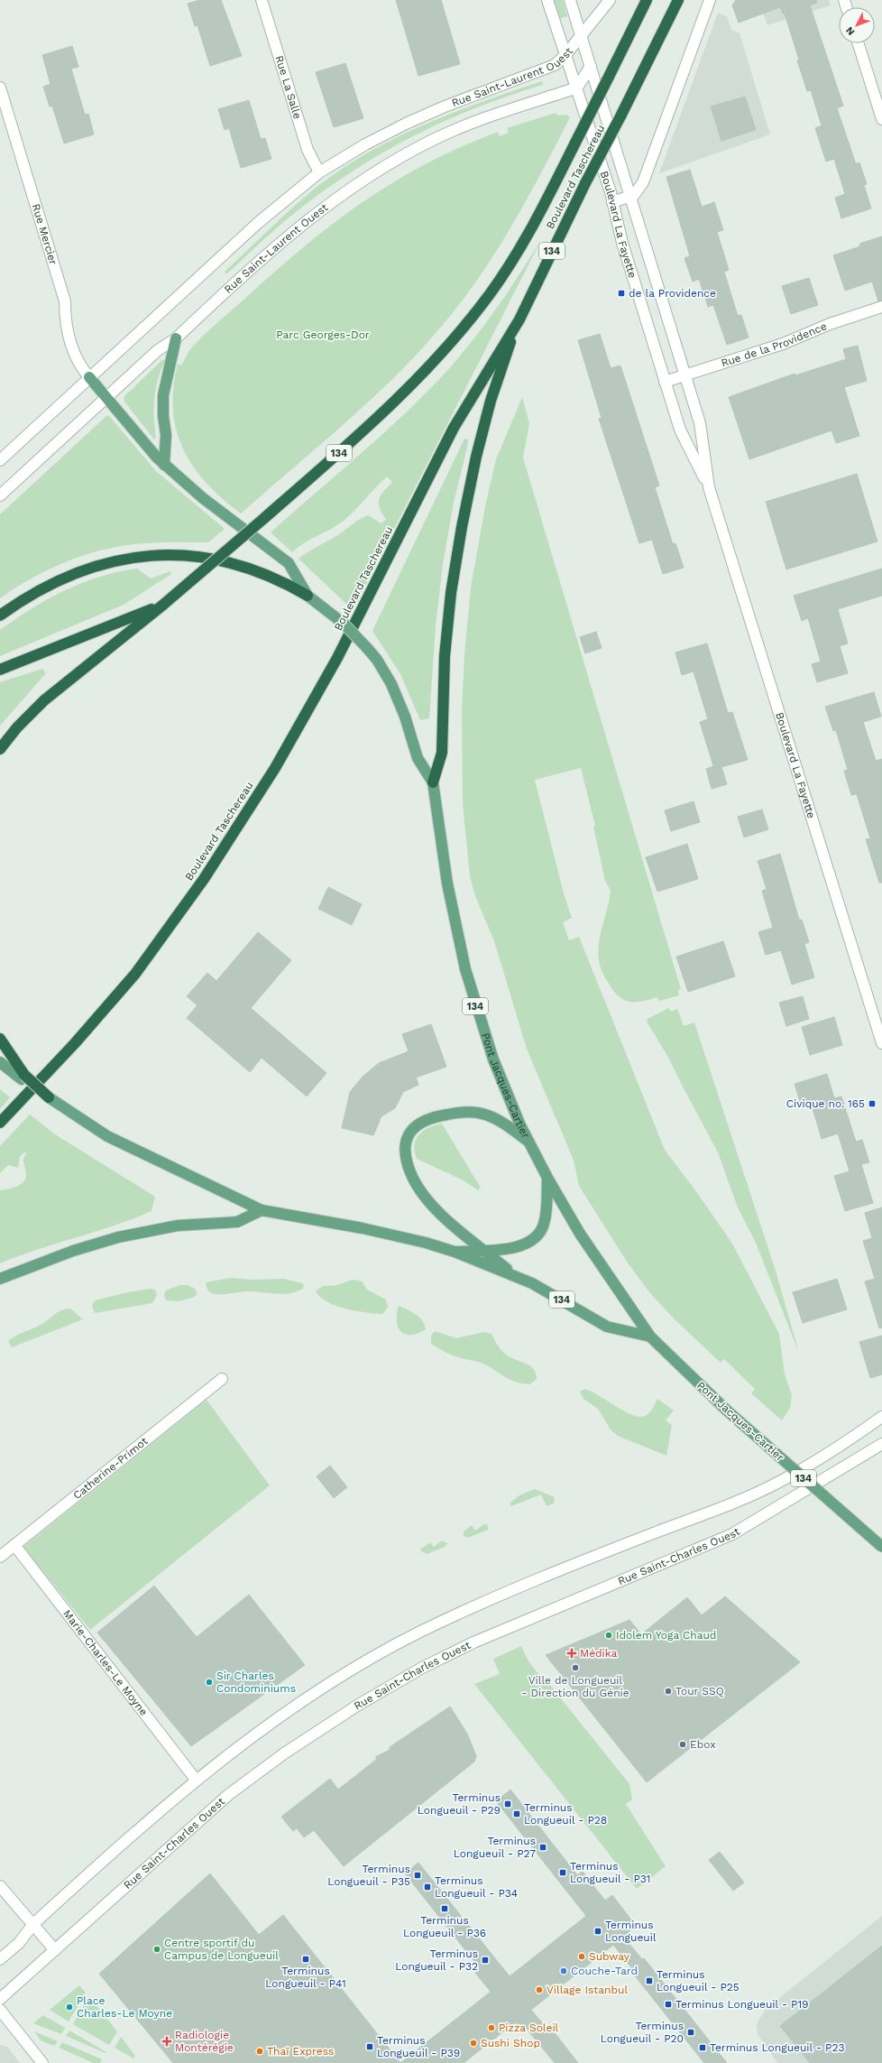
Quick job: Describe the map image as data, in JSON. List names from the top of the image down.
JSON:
{
  "streets": {
    "highway": ["Boulevard Taschereau", "134"],
    "main road": ["Pont Jacques-Cartier"],
    "street": [
      "Rue Saint-Laurent Ouest",
      "Rue La Salle",
      "Boulevard La Fayette",
      "Rue Mercier",
      "Rue de la Providence",
      "Catherine-Primot",
      "Rue Saint-Charles Ouest",
      "Marie-Charles-Le Moyne"
    ]
  },
  "crossings": [
    ["Rue Saint-Laurent Ouest", "Rue La Salle"],
    ["Rue Saint-Laurent Ouest", "Boulevard La Fayette"],
    ["Rue Saint-Laurent Ouest", "Rue Mercier"],
    ["Boulevard La Fayette", "Rue de la Providence"],
    ["134", "Pont Jacques-Cartier"],
    ["Catherine-Primot", "Marie-Charles-Le Moyne"]
  ],
  "parks": ["Parc Georges-Dor"],
  "places": {
    "transit": [
      "de la Providence",
      "Civique no. 165",
      "Terminus Longueuil - P29",
      "Terminus Longueuil - P28",
      "Terminus Longueuil - P27",
      "Terminus Longueuil - P31",
      "Terminus Longueuil - P35",
      "Terminus Longueuil - P34",
      "Terminus Longueuil - P36",
      "Terminus Longueuil",
      "Terminus Longueuil - P41",
      "Terminus Longueuil - P32",
      "Terminus Longueuil - P25",
      "Terminus Longueuil - P19",
      "Terminus Longueuil - P20",
      "Terminus Longueuil - P39",
      "Terminus Longueuil - P23"
    ],
    "other": [
      "Idolem Yoga Chaud",
      "Ville de Longueuil - Direction du Génie",
      "Sir Charles Condominiums",
      "Tour SSQ",
      "Ebox",
      "Centre sportif du Campus de Longueuil",
      "Subway",
      "Couche-Tard",
      "Village Istanbul",
      "Place Charles-Le Moyne",
      "Pizza Soleil",
      "Sushi Shop",
      "Thaï Express"
    ],
    "health": ["Médika", "Radiologie Montérégie"]
  },
  "north": "bottom left"
}
